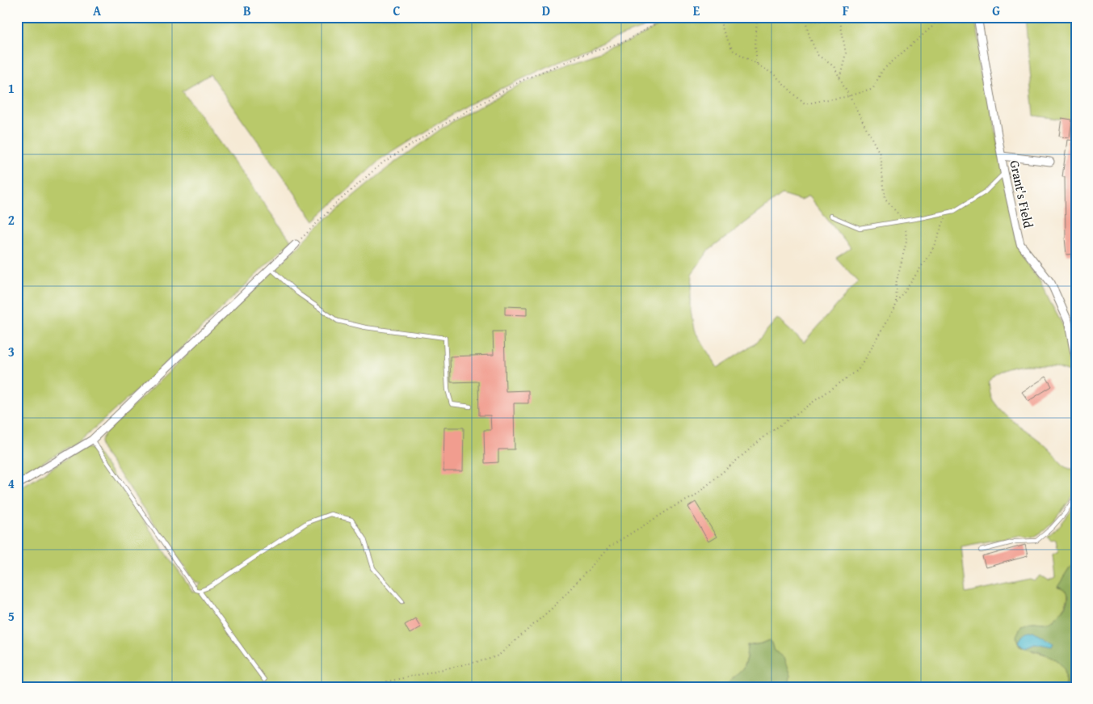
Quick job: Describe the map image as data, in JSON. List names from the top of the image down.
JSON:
{
  "streets": {
    "street": ["Grant's Field"]
  },
  "grid": {
    "columns": [
      "A",
      "B",
      "C",
      "D",
      "E",
      "F",
      "G"
    ],
    "rows": [
      "1",
      "2",
      "3",
      "4",
      "5"
    ]
  }
}
